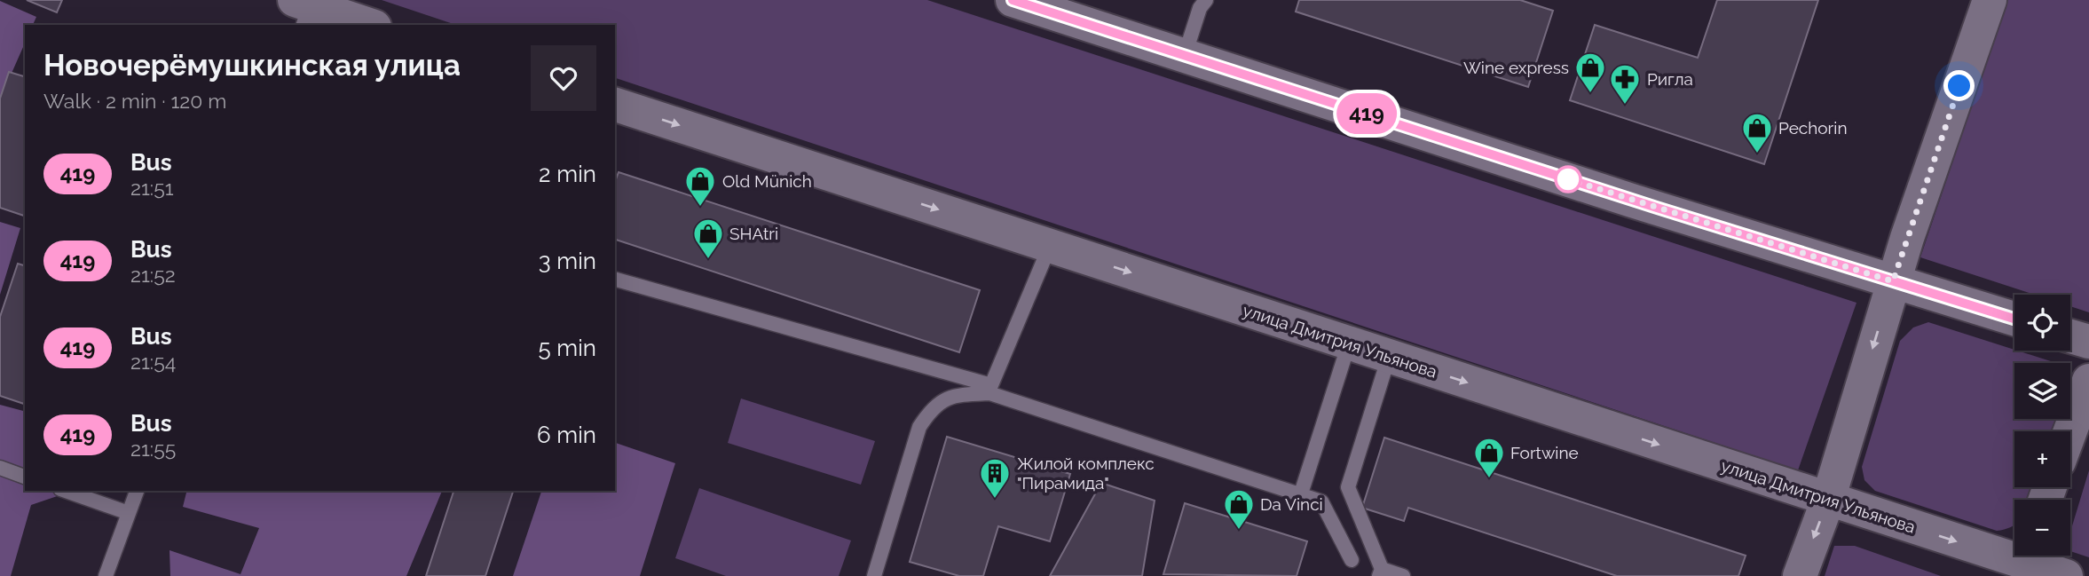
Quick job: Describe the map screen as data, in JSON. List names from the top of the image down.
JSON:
{
  "streets": {
    "main road": ["улица Дмитрия Ульянова"]
  },
  "places": {
    "shop": [
      "Wine express",
      "Pechorin",
      "Old Münich",
      "SHAtri",
      "Fortwine",
      "Da Vinci"
    ],
    "pharmacy": ["Ригла"],
    "building": ["Жилой комплекс \"Пирамида\""]
  },
  "lines": ["bus line 419"],
  "page": {
    "on_map": "419",
    "heading": ["Новочерёмушкинская улица", "Walk · 2 min · 120 m"],
    "list": [
      {
        "mark": "419",
        "name": "Bus",
        "note": "21:51",
        "value": "2 min"
      },
      {
        "mark": "419",
        "name": "Bus",
        "note": "21:52",
        "value": "3 min"
      },
      {
        "mark": "419",
        "name": "Bus",
        "note": "21:54",
        "value": "5 min"
      },
      {
        "mark": "419",
        "name": "Bus",
        "note": "21:55",
        "value": "6 min"
      }
    ],
    "map_buttons": ["+", "−"]
  }
}
